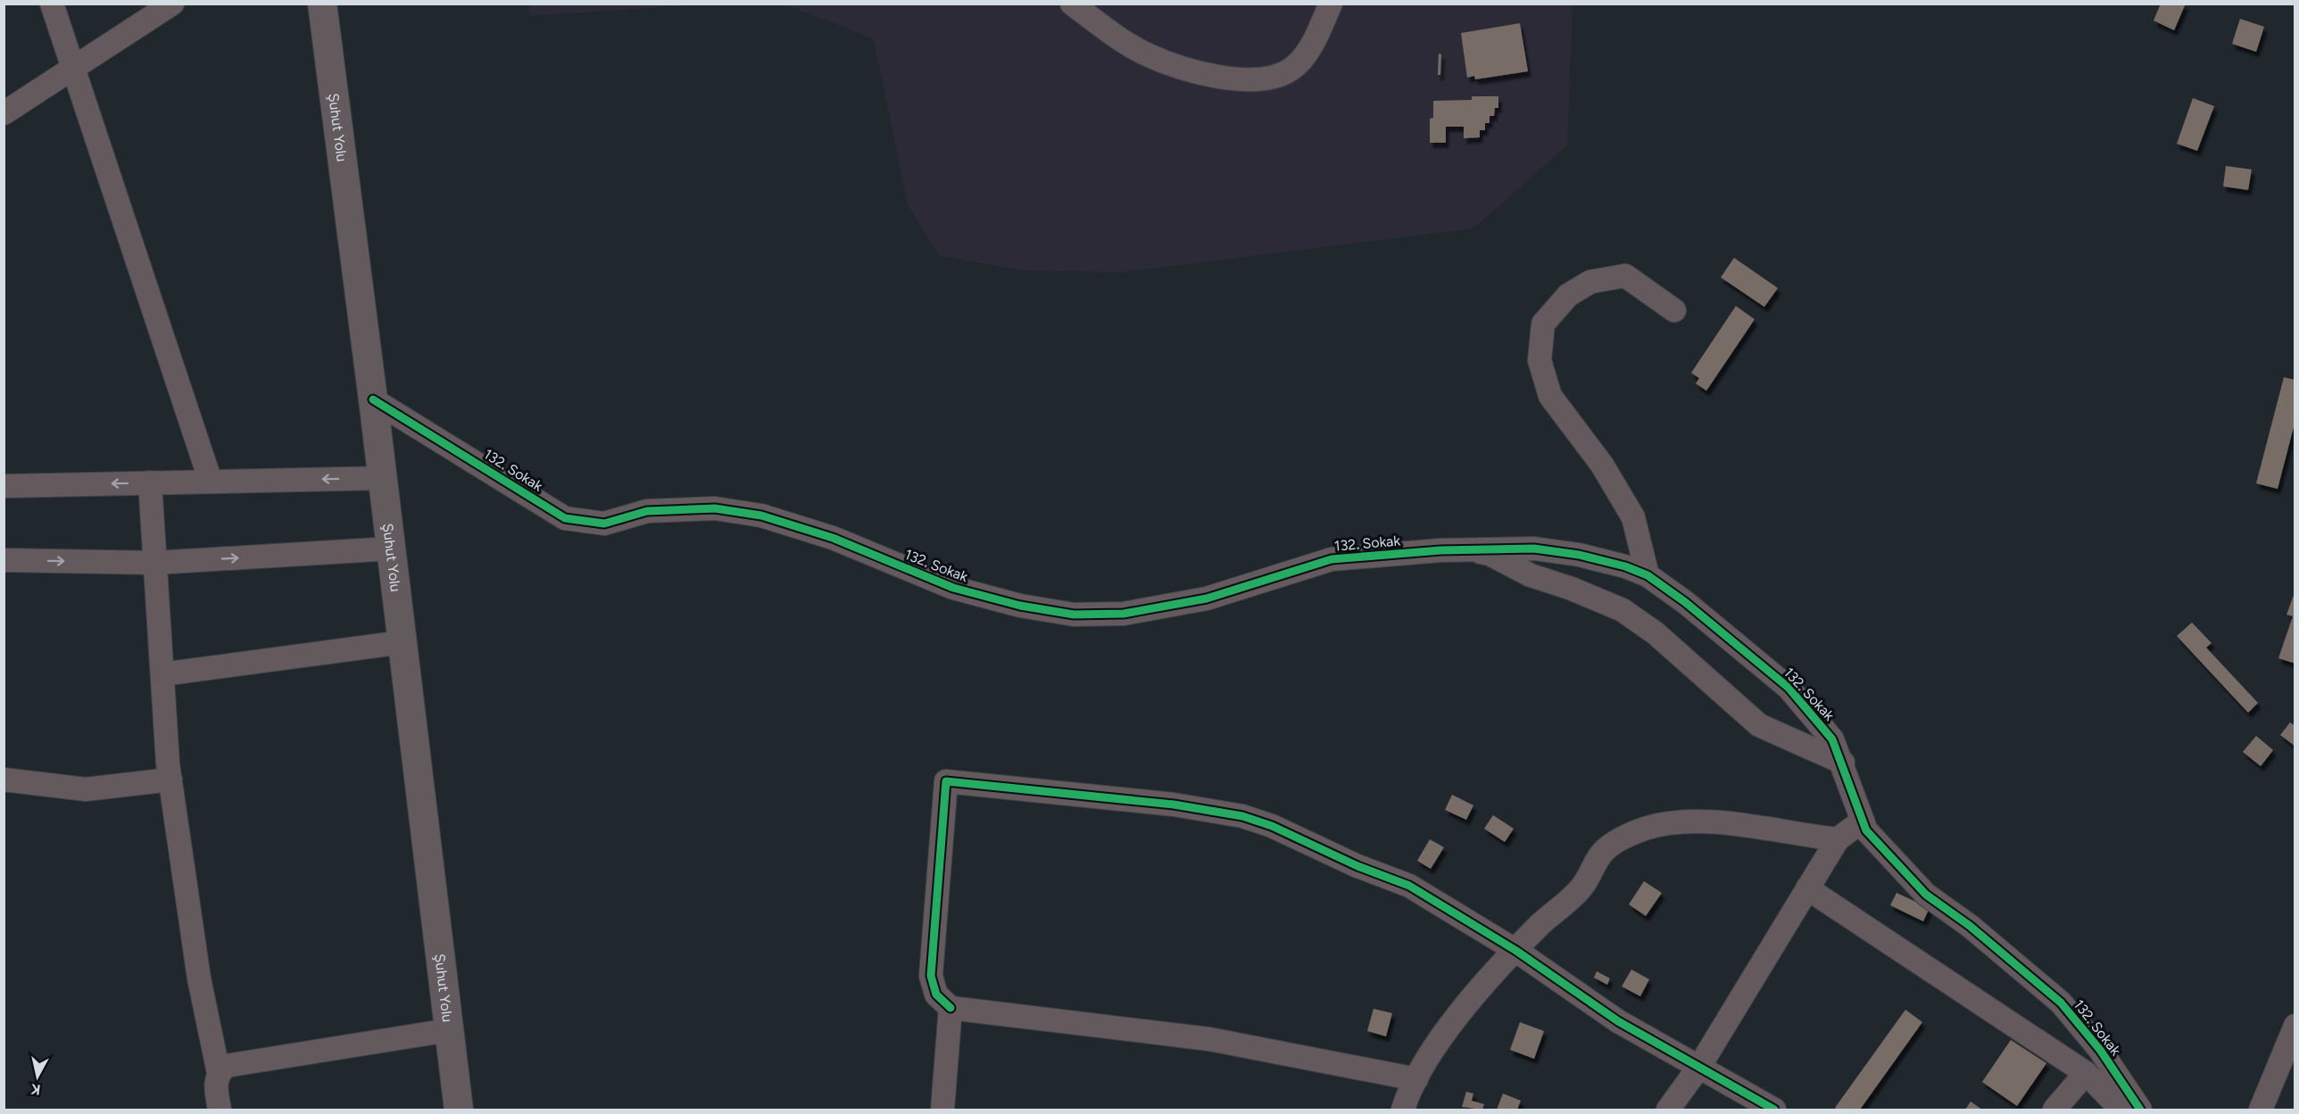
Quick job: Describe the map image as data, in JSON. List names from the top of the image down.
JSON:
{
  "streets": {
    "main road": ["Şuhut Yolu"],
    "street": ["132. Sokak"]
  },
  "crossings": [
    ["Şuhut Yolu", "132. Sokak"]
  ],
  "north": "bottom"
}
